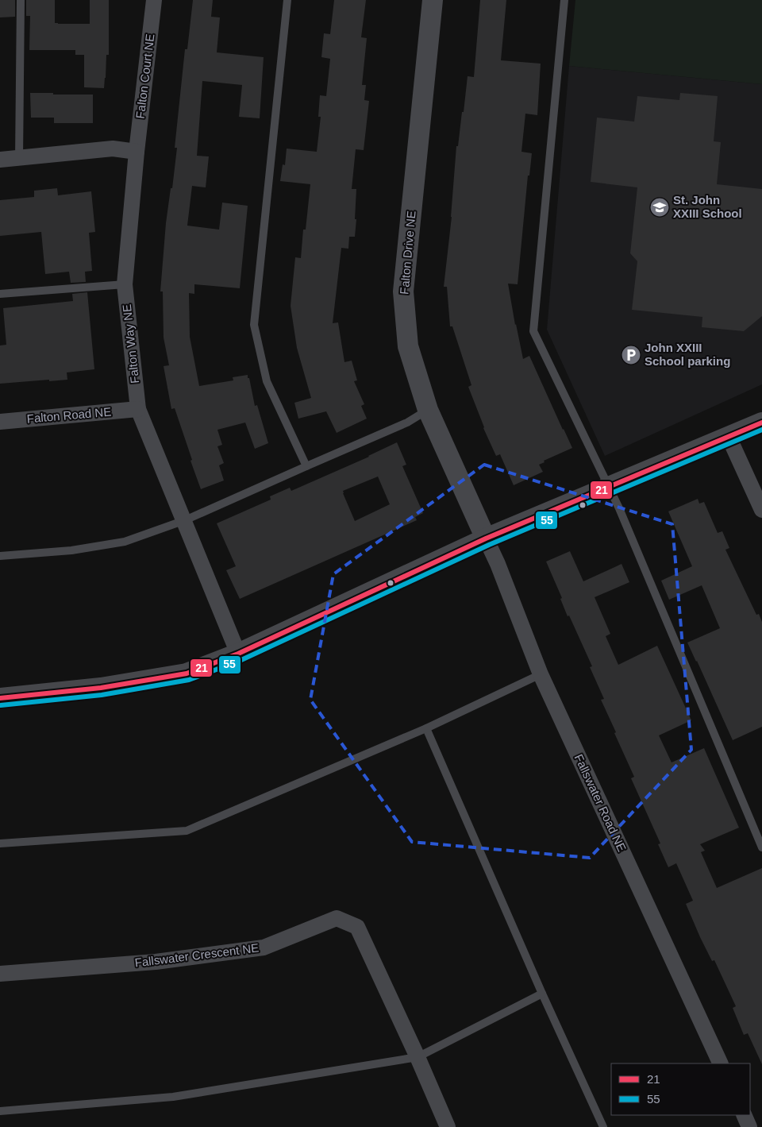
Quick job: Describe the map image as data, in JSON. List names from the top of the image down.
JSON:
{
  "streets": {
    "street": [
      "Falton Court NE",
      "Falton Drive NE",
      "Falton Way NE",
      "Falton Road NE",
      "Fallswater Road NE",
      "Fallswater Crescent NE"
    ]
  },
  "crossings": [
    ["Falton Court NE", "Falton Way NE"],
    ["Falton Drive NE", "Fallswater Road NE"],
    ["Falton Way NE", "Falton Road NE"]
  ],
  "places": {
    "school or university": ["St. John XXIII School"],
    "parking": ["John XXIII School parking"]
  },
  "lines": ["transit line 21", "transit line 55"],
  "legend": ["21", "55"]
}
